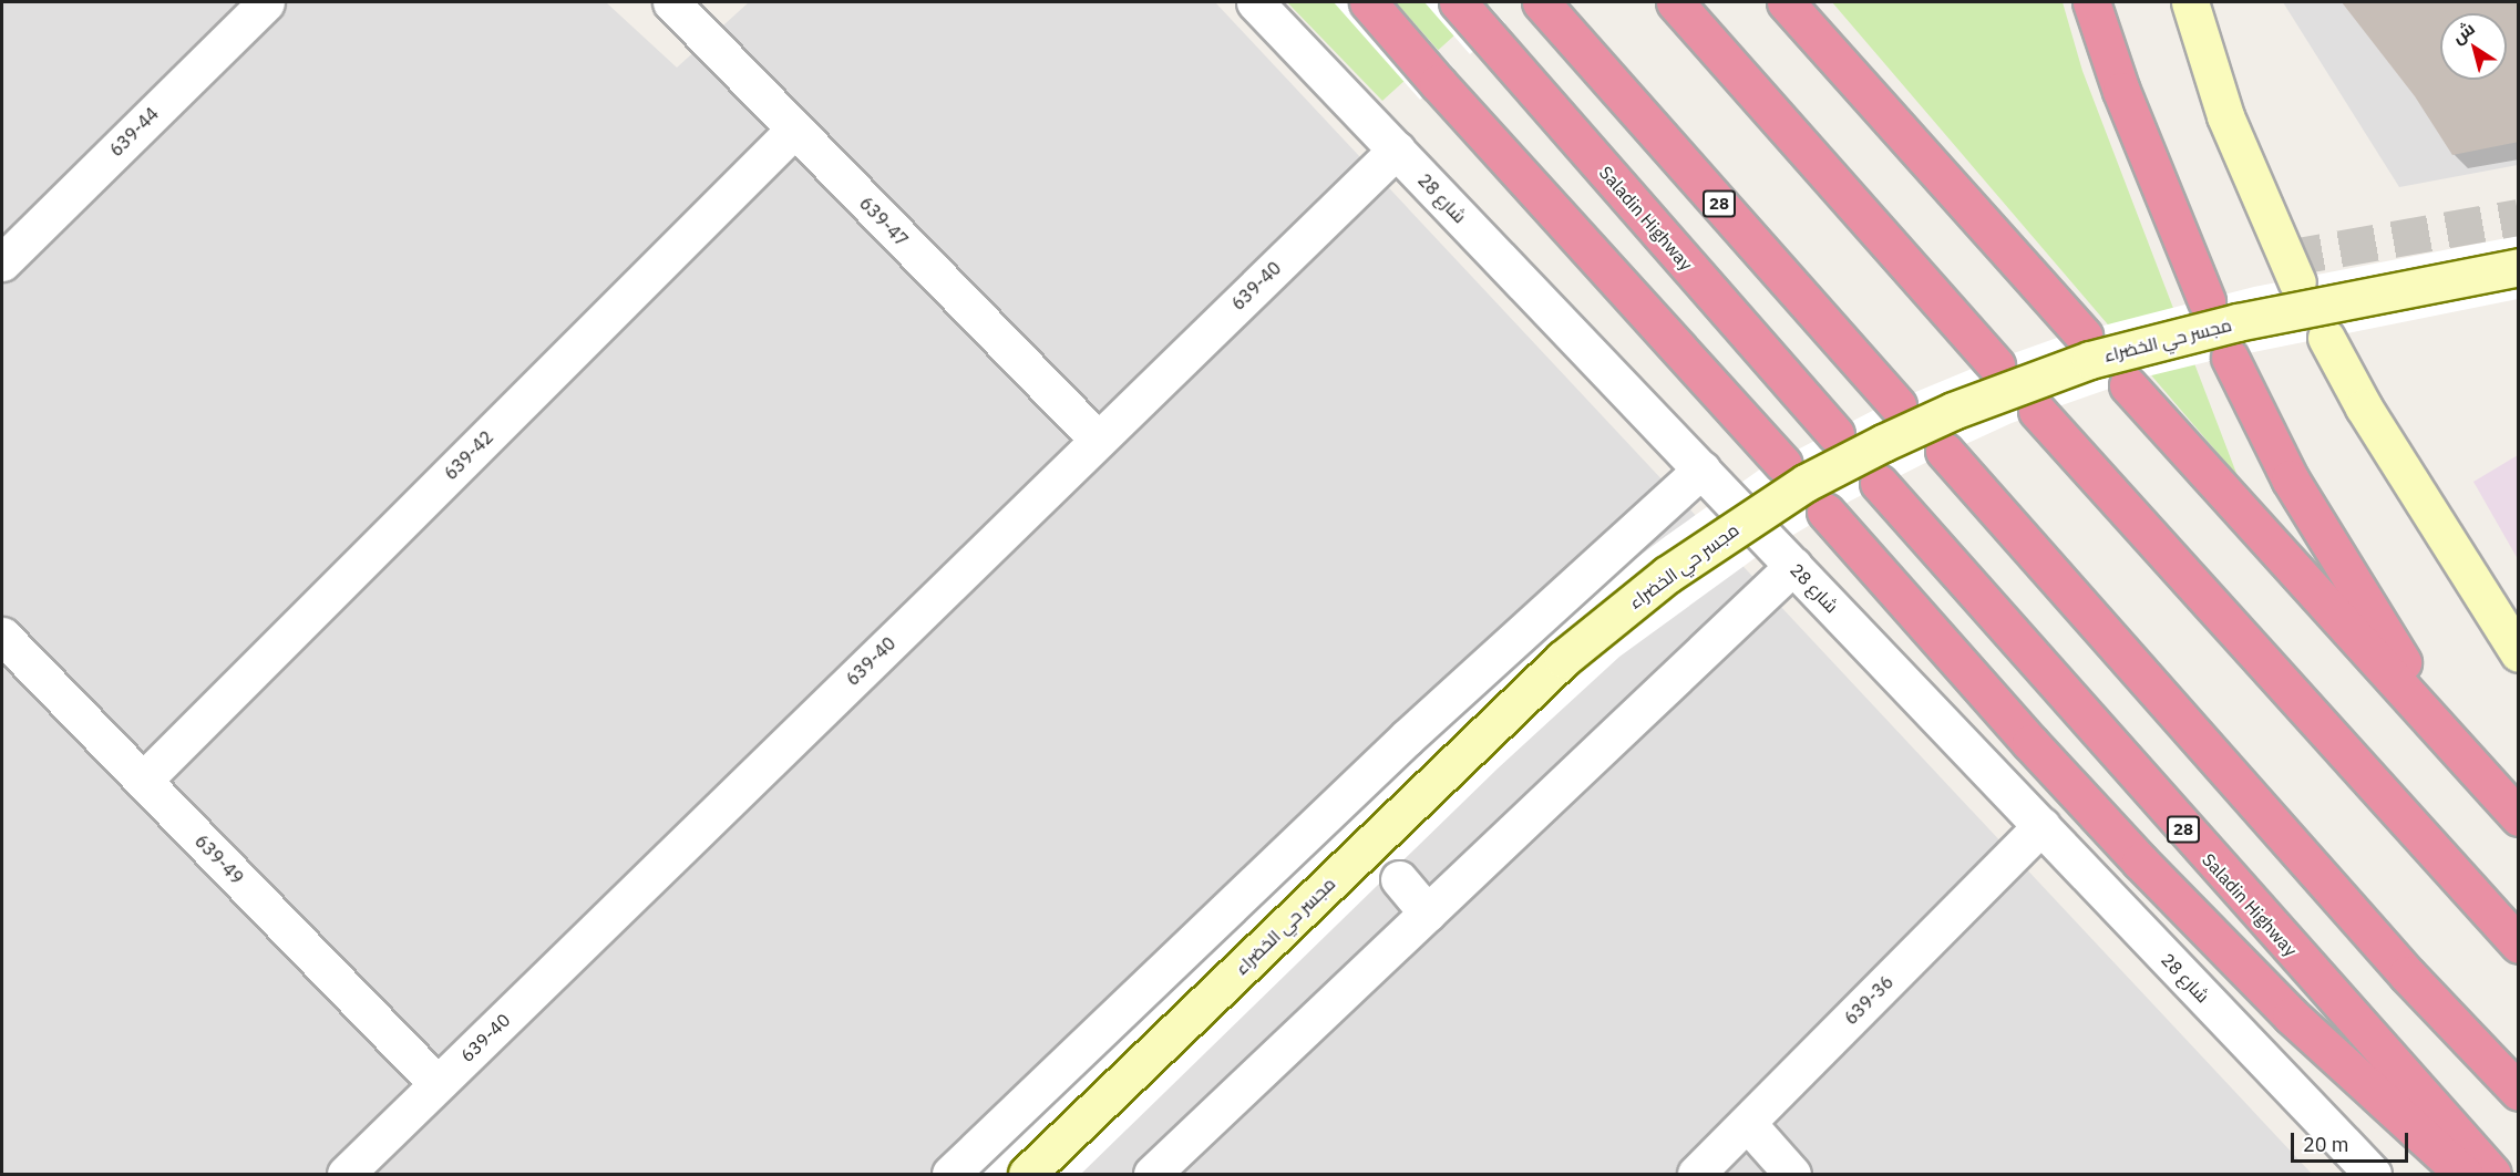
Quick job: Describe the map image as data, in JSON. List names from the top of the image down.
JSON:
{
  "streets": {
    "highway": ["28", "Saladin Highway"],
    "street": [
      "639-44",
      "شارع 28",
      "639-47",
      "639-40",
      "مجسر حي الخضراء",
      "639-42",
      "639-49",
      "639-36"
    ]
  },
  "crossings": [
    ["شارع 28", "639-40"],
    ["شارع 28", "639-36"],
    ["639-47", "639-40"],
    ["639-47", "639-42"],
    ["639-40", "639-49"],
    ["639-42", "639-49"]
  ],
  "scale_bar": "20 m",
  "north": "top left"
}
